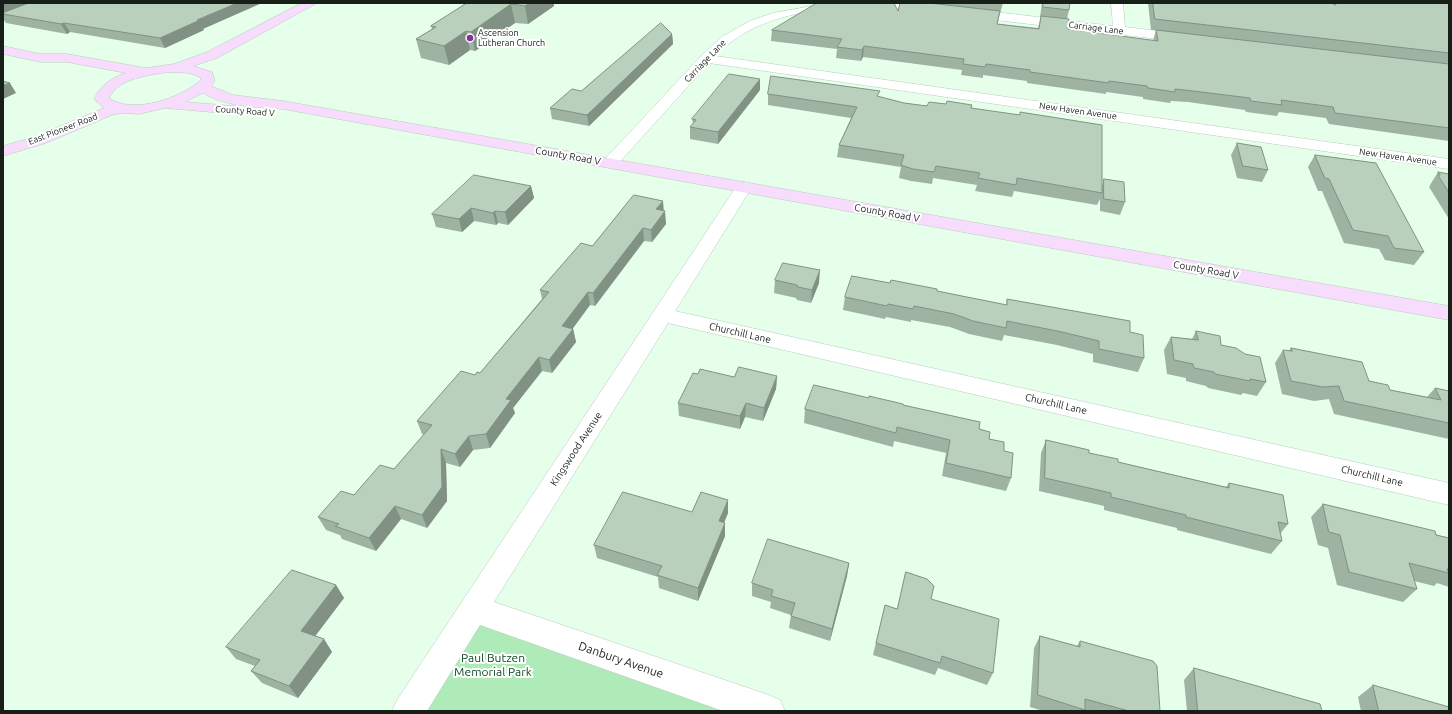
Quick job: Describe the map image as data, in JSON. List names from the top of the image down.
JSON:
{
  "streets": {
    "main road": ["County Road V", "East Pioneer Road"],
    "street": [
      "Carriage Lane",
      "New Haven Avenue",
      "Churchill Lane",
      "Kingswood Avenue",
      "Danbury Avenue"
    ]
  },
  "crossings": [
    ["Carriage Lane", "County Road V"],
    ["Carriage Lane", "New Haven Avenue"],
    ["County Road V", "Kingswood Avenue"],
    ["Churchill Lane", "Kingswood Avenue"],
    ["Kingswood Avenue", "Danbury Avenue"]
  ],
  "parks": ["Paul Butzen Memorial Park"],
  "places": ["Ascension Lutheran Church"]
}
